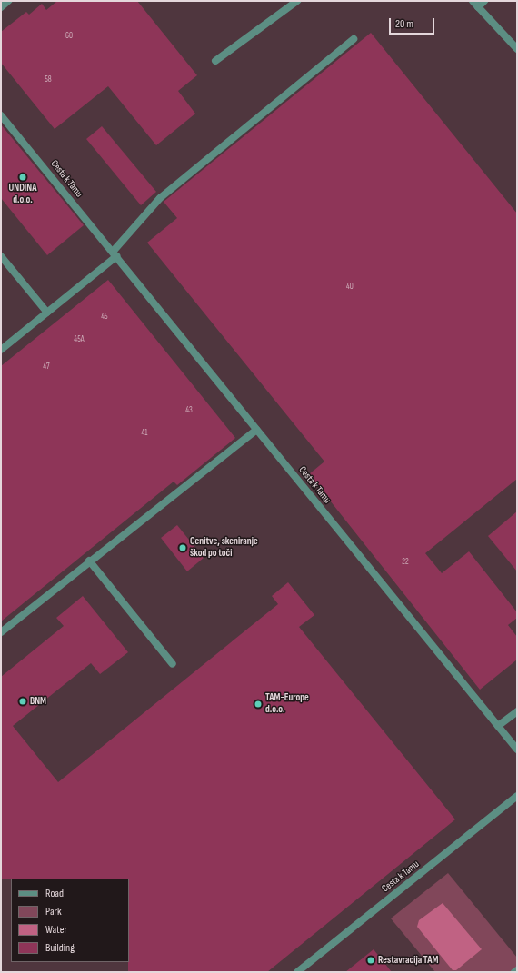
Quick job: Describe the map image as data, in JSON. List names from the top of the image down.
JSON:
{
  "streets": {
    "street": ["Cesta k Tamu"]
  },
  "places": [
    "UNDINA d.o.o.",
    "Cenitve, skeniranje škod po toči",
    "BNM",
    "TAM-Europe d.o.o.",
    "Restavracija TAM"
  ],
  "house_numbers": [
    "60",
    "58",
    "40",
    "45",
    "45A",
    "47",
    "43",
    "41",
    "22"
  ],
  "legend": [
    "Road",
    "Park",
    "Water",
    "Building"
  ],
  "scale_bar": "20 m"
}
